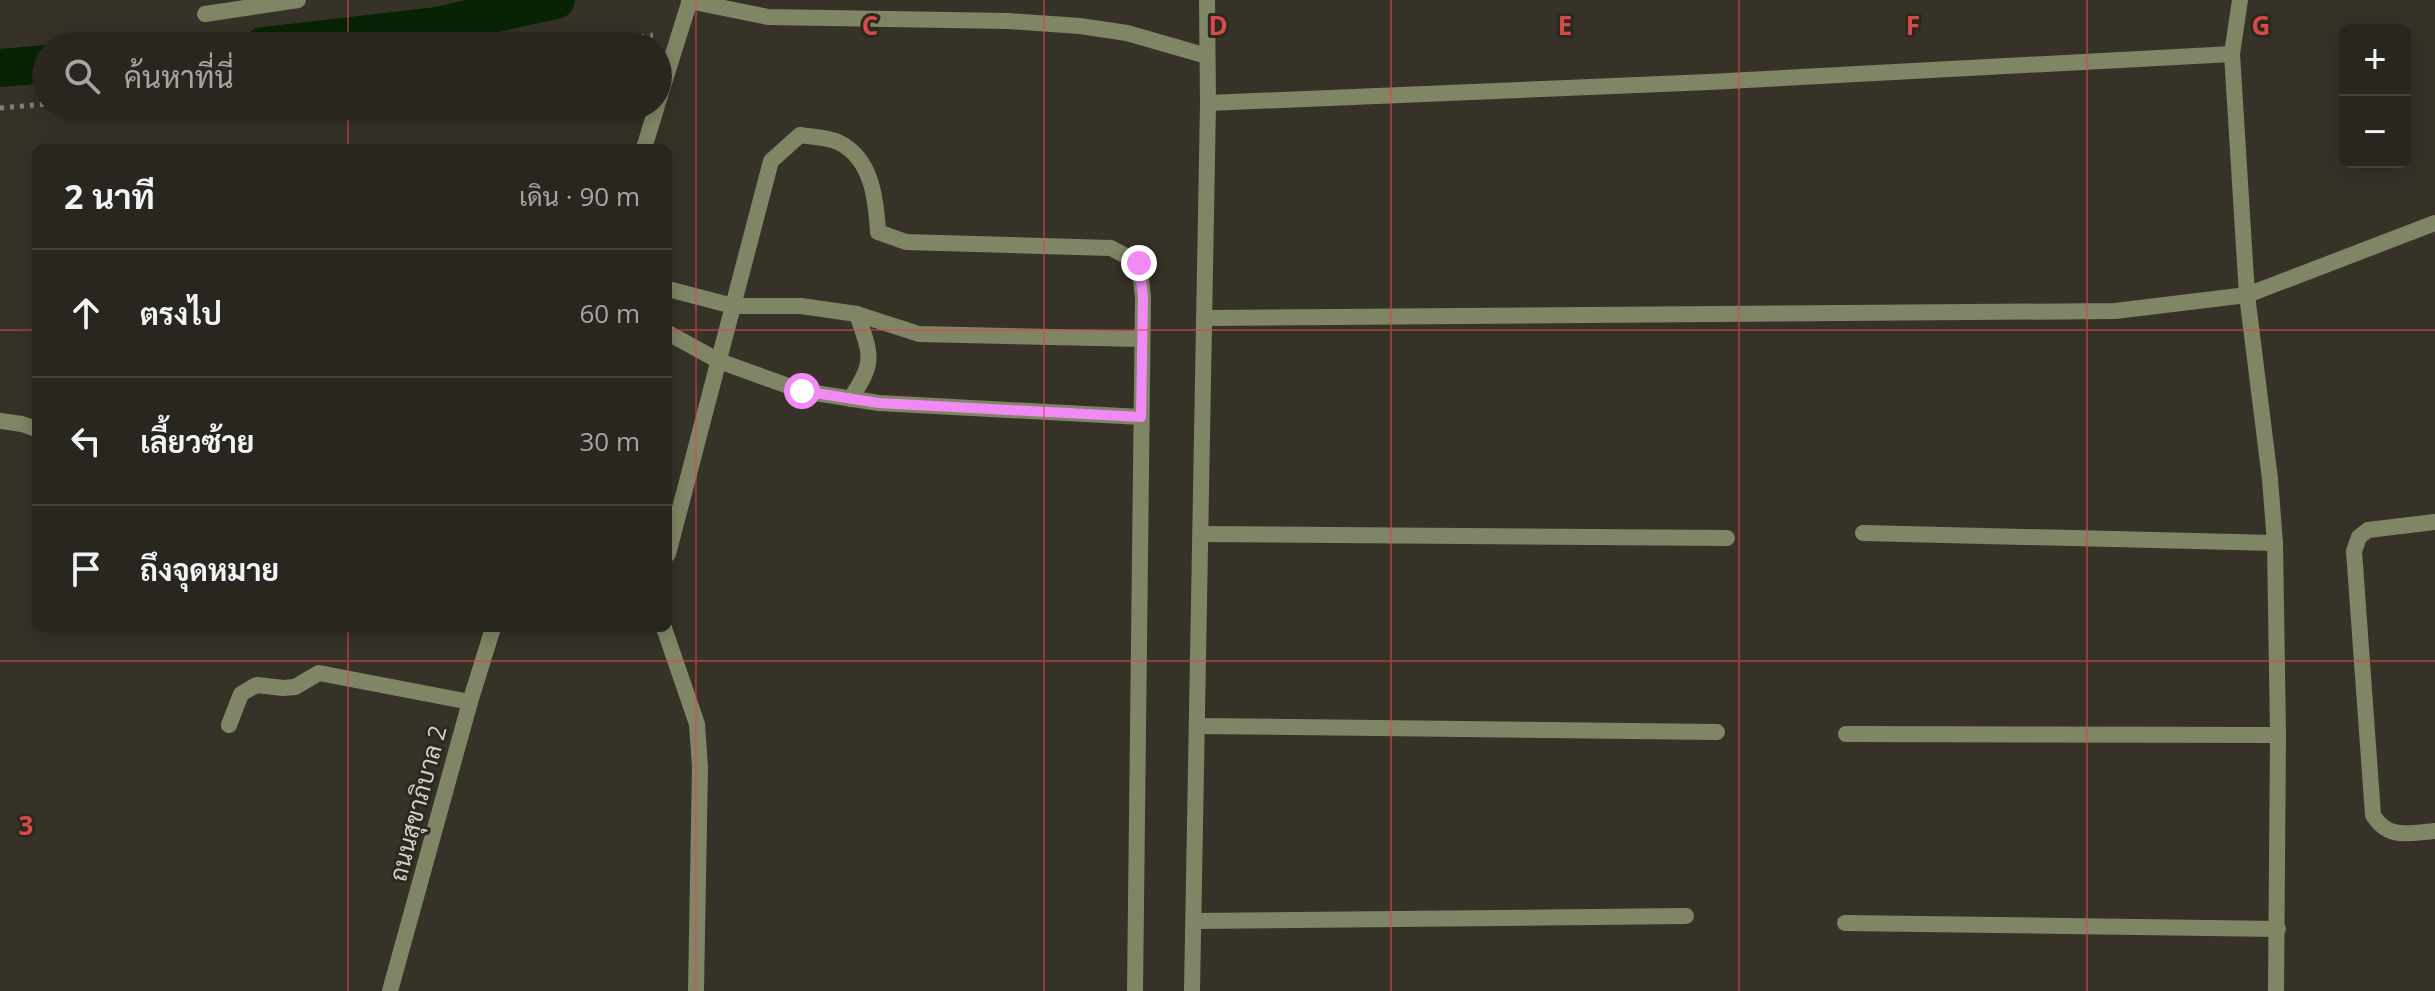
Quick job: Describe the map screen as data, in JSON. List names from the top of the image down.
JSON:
{
  "streets": {
    "street": ["ถนนสุขาภิบาล 2"]
  },
  "page": {
    "map_buttons": ["+", "−"],
    "search": "ค้นหาที่นี่",
    "heading": ["2 นาที", "เดิน · 90 m"],
    "list": [
      ["ตรงไป", "60 m"],
      ["เลี้ยวซ้าย", "30 m"],
      "ถึงจุดหมาย"
    ]
  },
  "grid": {
    "columns": [
      "C",
      "D",
      "E",
      "F",
      "G"
    ],
    "rows": ["3"]
  }
}
